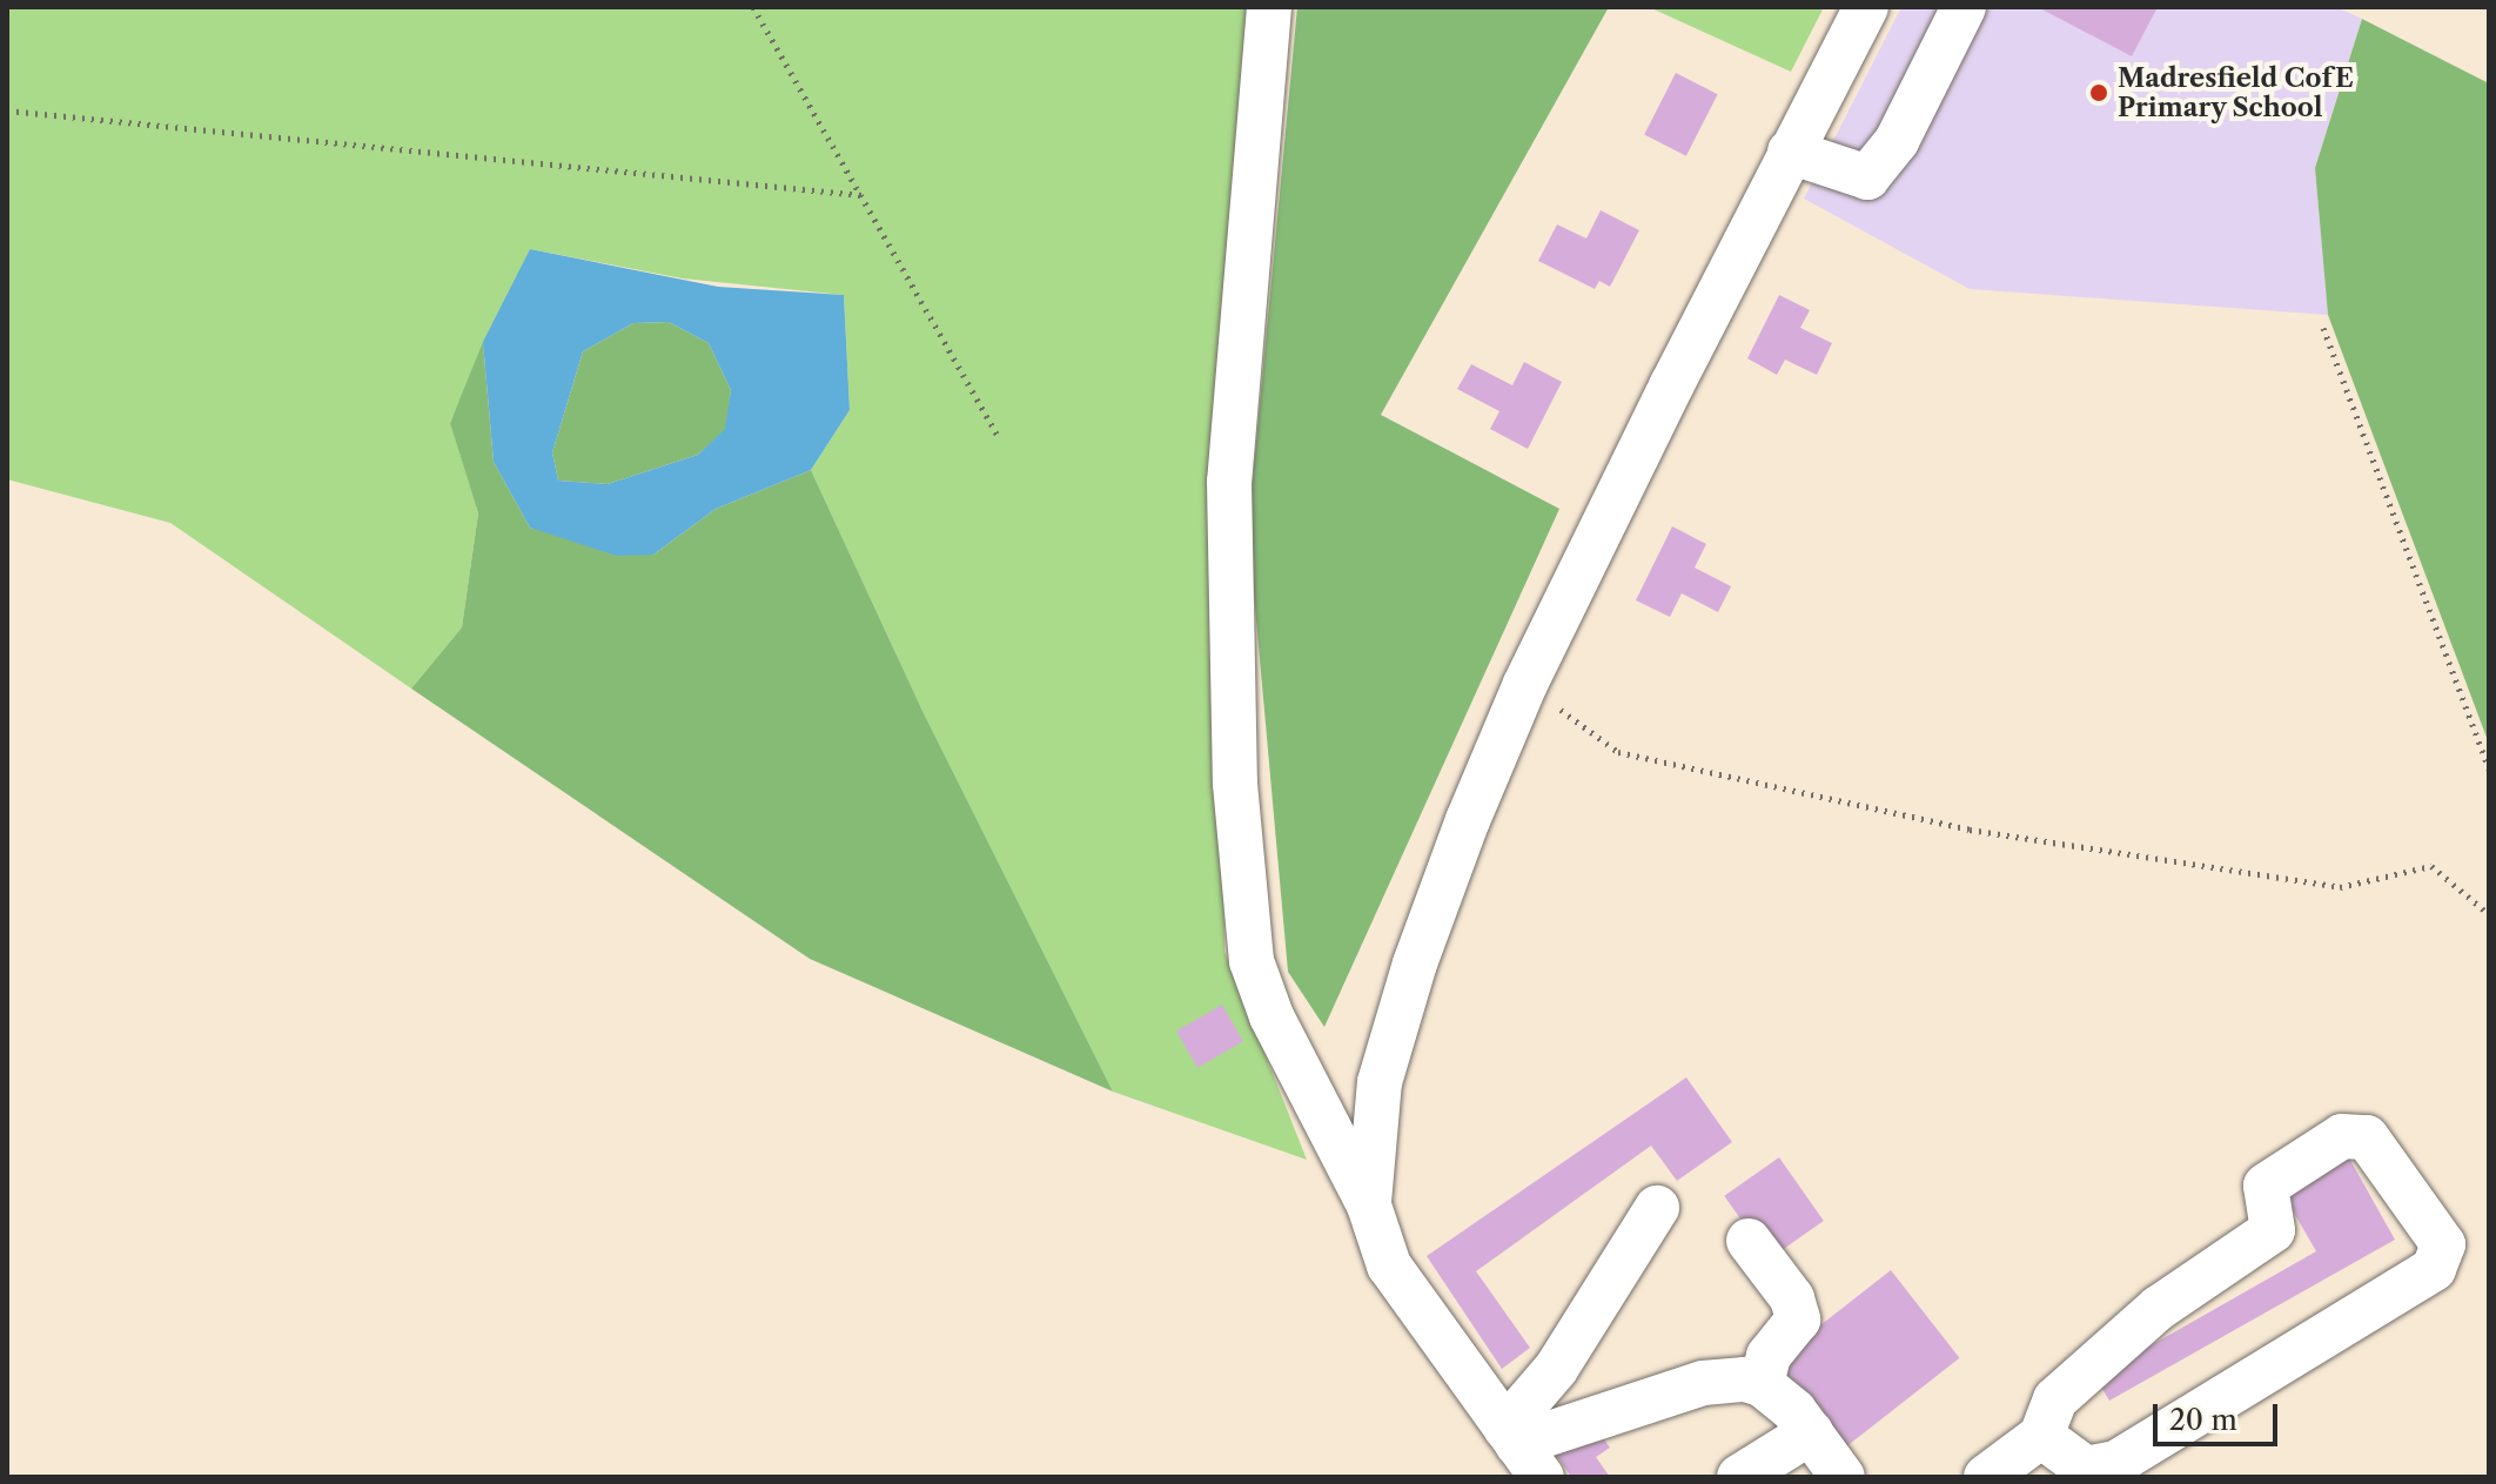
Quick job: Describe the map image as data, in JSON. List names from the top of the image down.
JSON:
{
  "places": ["Madresfield CofE Primary School"],
  "scale_bar": "20 m"
}
